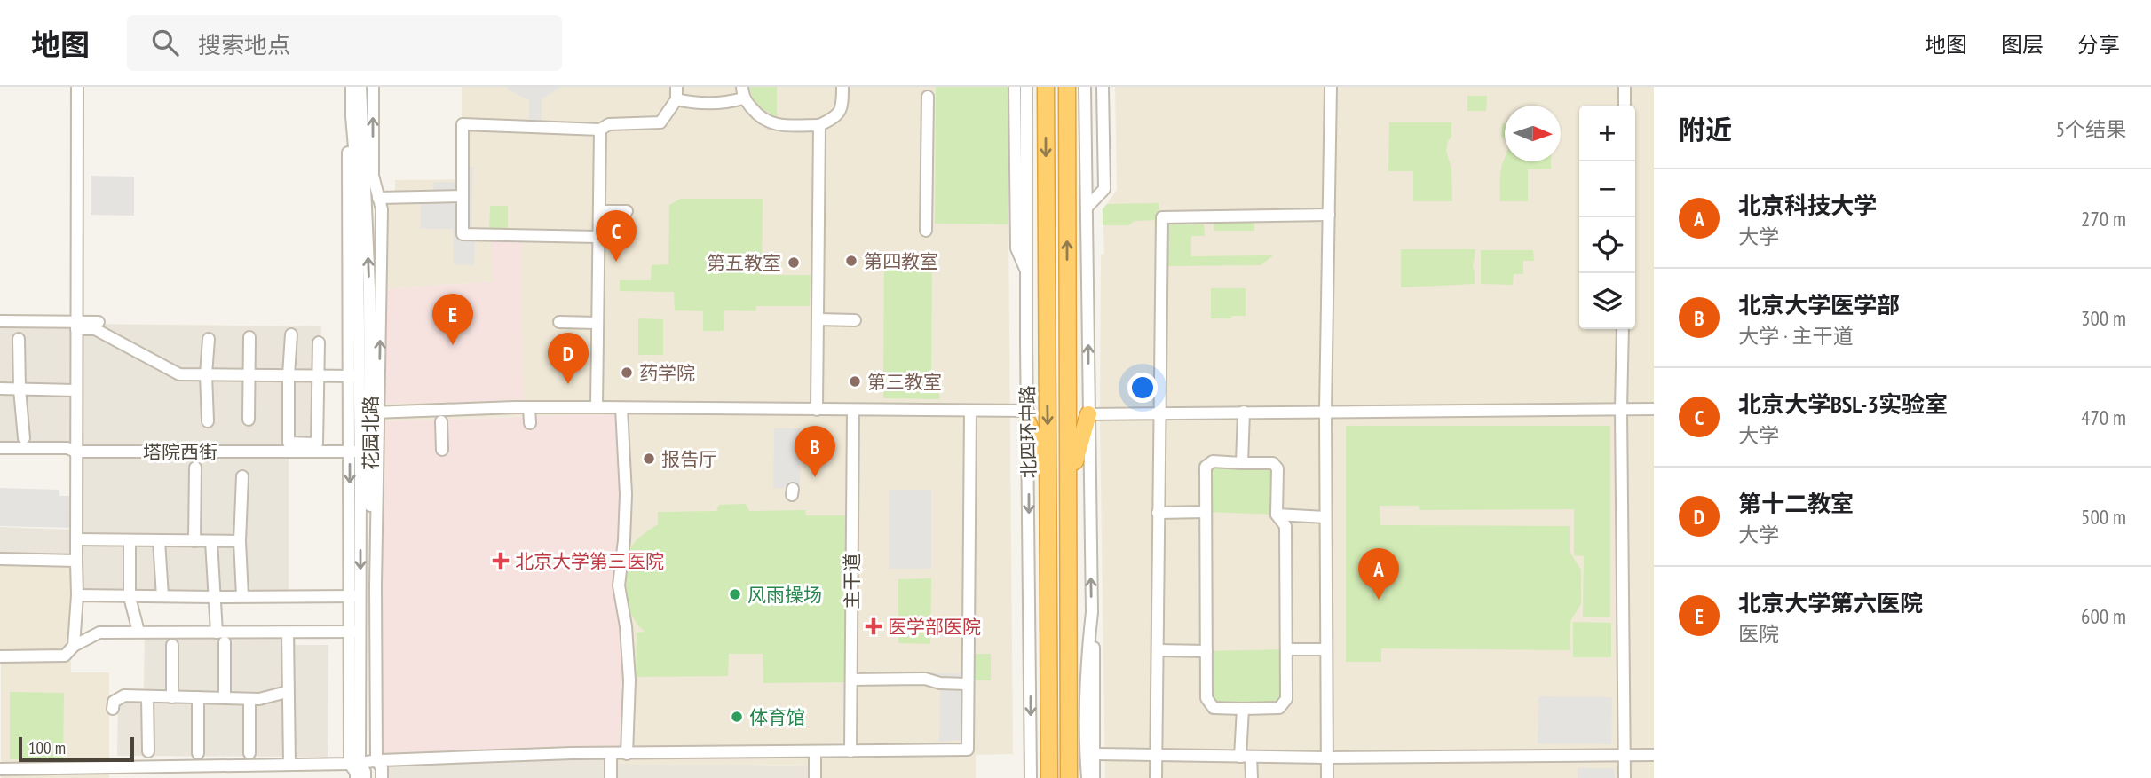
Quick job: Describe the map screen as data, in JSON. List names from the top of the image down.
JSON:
{
  "streets": {
    "highway": ["北四环中路"],
    "street": ["花园北路", "塔院西街", "主干道"]
  },
  "crossings": [
    ["花园北路", "塔院西街"]
  ],
  "places": {
    "other": [
      "第四教室",
      "第五教室",
      "药学院",
      "第三教室",
      "报告厅",
      "风雨操场",
      "体育馆"
    ],
    "health": ["北京大学第三医院", "医学部医院"]
  },
  "scale_bar": "100 m",
  "north": "right",
  "page": {
    "header": "地图",
    "search": "搜索地点",
    "nav": ["地图", "图层", "分享"],
    "heading": ["附近", "5个结果"],
    "map_buttons": ["+", "−"],
    "list": [
      {
        "mark": "A",
        "name": "北京科技大学",
        "note": "大学",
        "value": "270 m"
      },
      {
        "mark": "B",
        "name": "北京大学医学部",
        "note": "大学 · 主干道",
        "value": "300 m"
      },
      {
        "mark": "C",
        "name": "北京大学BSL-3实验室",
        "note": "大学",
        "value": "470 m"
      },
      {
        "mark": "D",
        "name": "第十二教室",
        "note": "大学",
        "value": "500 m"
      },
      {
        "mark": "E",
        "name": "北京大学第六医院",
        "note": "医院",
        "value": "600 m"
      }
    ],
    "pins": [
      "C",
      "E",
      "D",
      "B",
      "A"
    ],
    "scale": "100 m"
  }
}
